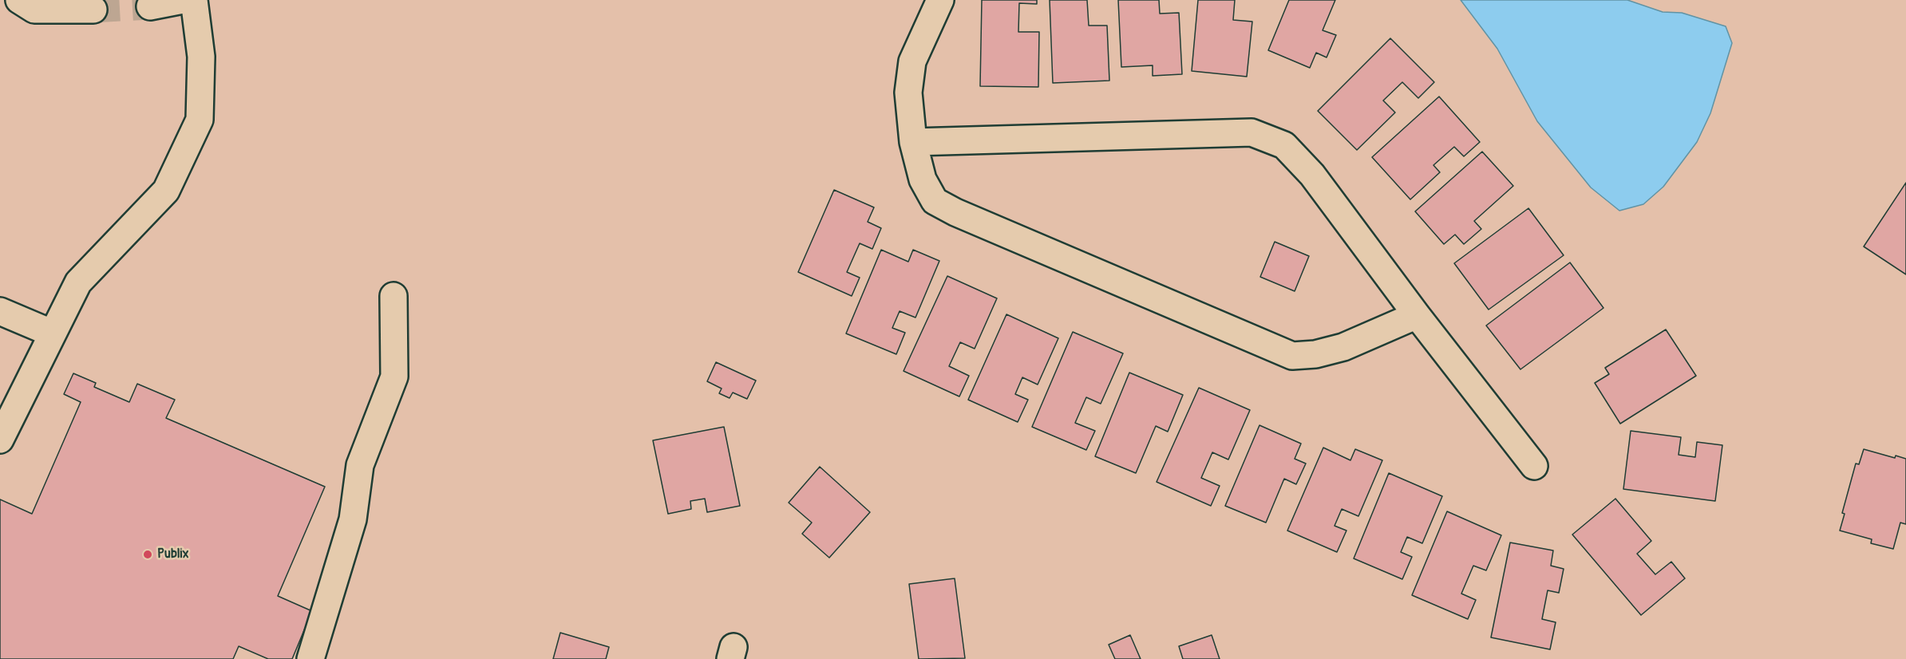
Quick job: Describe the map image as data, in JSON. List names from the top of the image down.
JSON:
{
  "places": ["Publix"]
}
